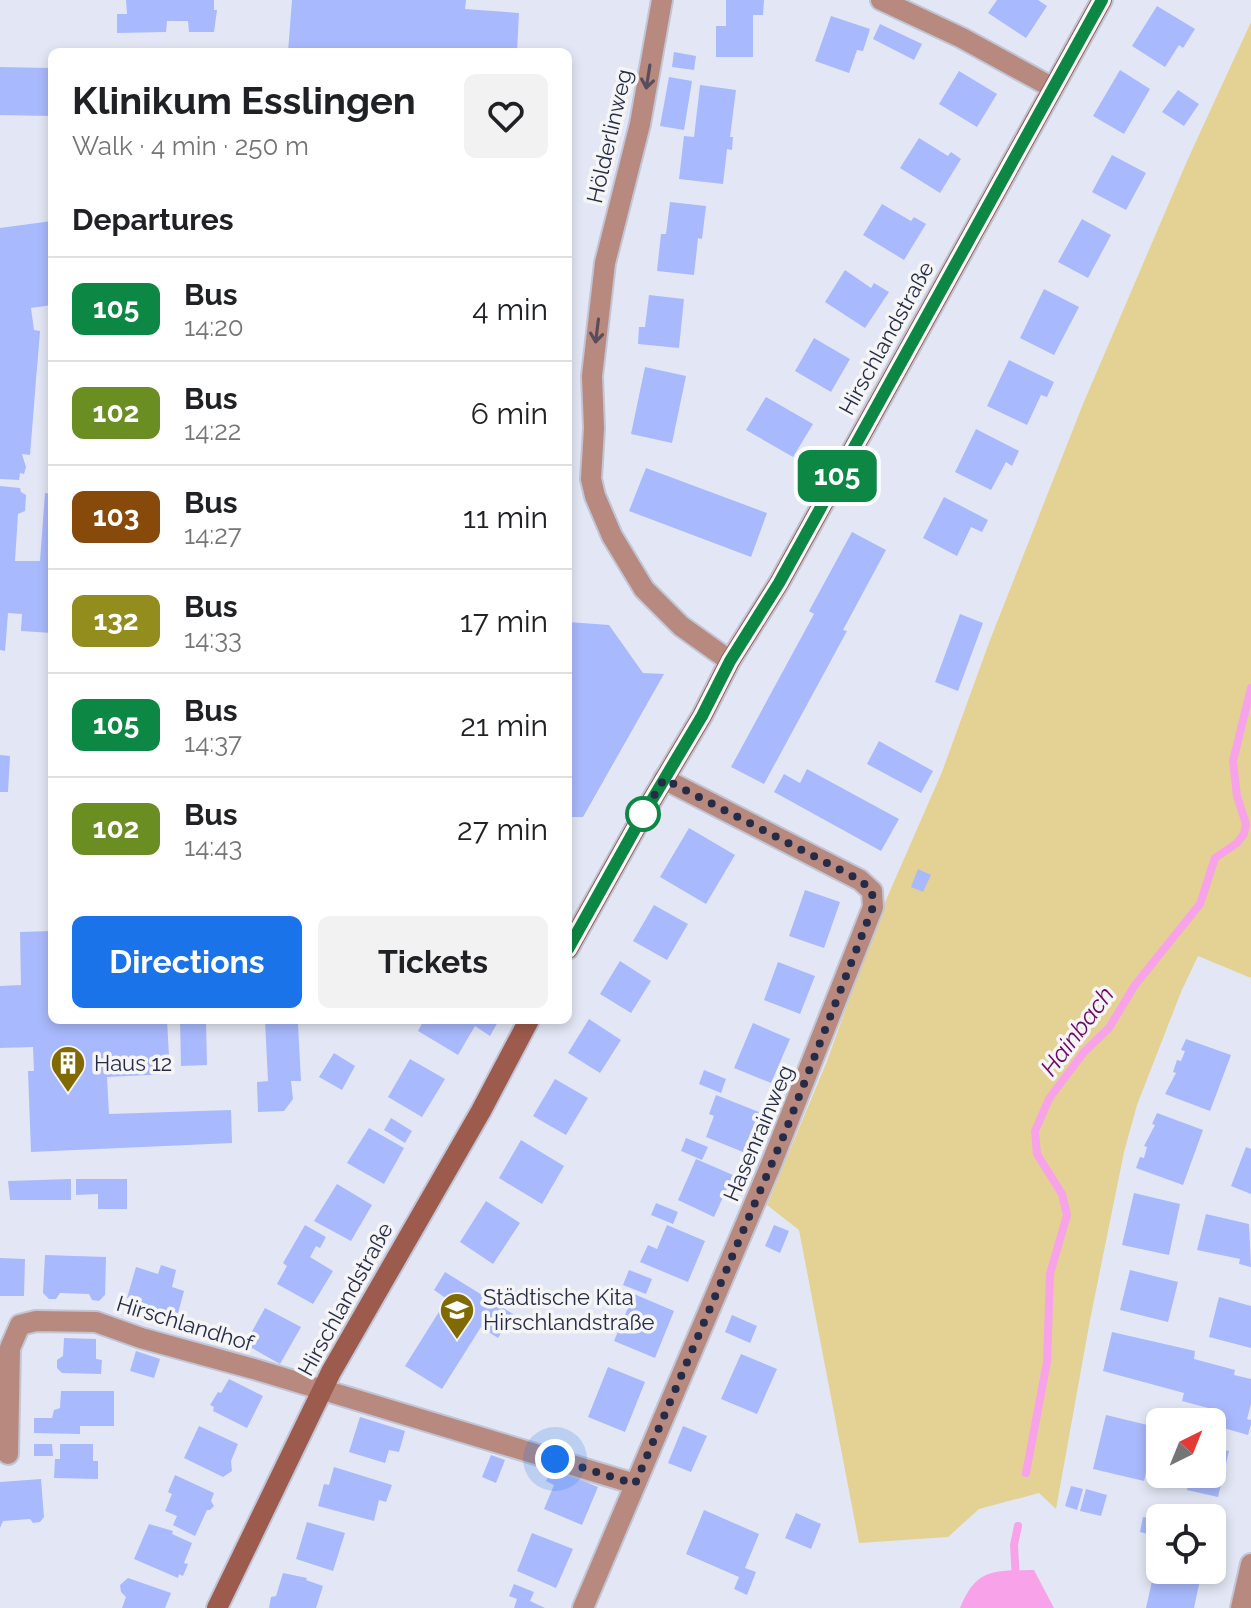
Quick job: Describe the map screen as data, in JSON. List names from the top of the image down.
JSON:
{
  "streets": {
    "street": [
      "Hölderlinweg",
      "Hirschlandstraße",
      "Hasenrainweg",
      "Hirschlandhof"
    ]
  },
  "crossings": [
    ["Hölderlinweg", "Hirschlandstraße"],
    ["Hirschlandstraße", "Hasenrainweg"],
    ["Hirschlandstraße", "Hirschlandhof"]
  ],
  "one_way": ["Hölderlinweg"],
  "water": ["Hainbach"],
  "places": {
    "building": ["Haus 12"],
    "school or university": ["Städtische Kita Hirschlandstraße"]
  },
  "lines": ["bus line 105"],
  "north": "top right",
  "page": {
    "on_map": "105",
    "heading": [
      ["Klinikum Esslingen", "Walk · 4 min · 250 m"],
      "Departures"
    ],
    "list": [
      {
        "mark": "105",
        "name": "Bus",
        "note": "14:20",
        "value": "4 min"
      },
      {
        "mark": "102",
        "name": "Bus",
        "note": "14:22",
        "value": "6 min"
      },
      {
        "mark": "103",
        "name": "Bus",
        "note": "14:27",
        "value": "11 min"
      },
      {
        "mark": "132",
        "name": "Bus",
        "note": "14:33",
        "value": "17 min"
      },
      {
        "mark": "105",
        "name": "Bus",
        "note": "14:37",
        "value": "21 min"
      },
      {
        "mark": "102",
        "name": "Bus",
        "note": "14:43",
        "value": "27 min"
      }
    ],
    "buttons": ["Directions", "Tickets"]
  }
}
